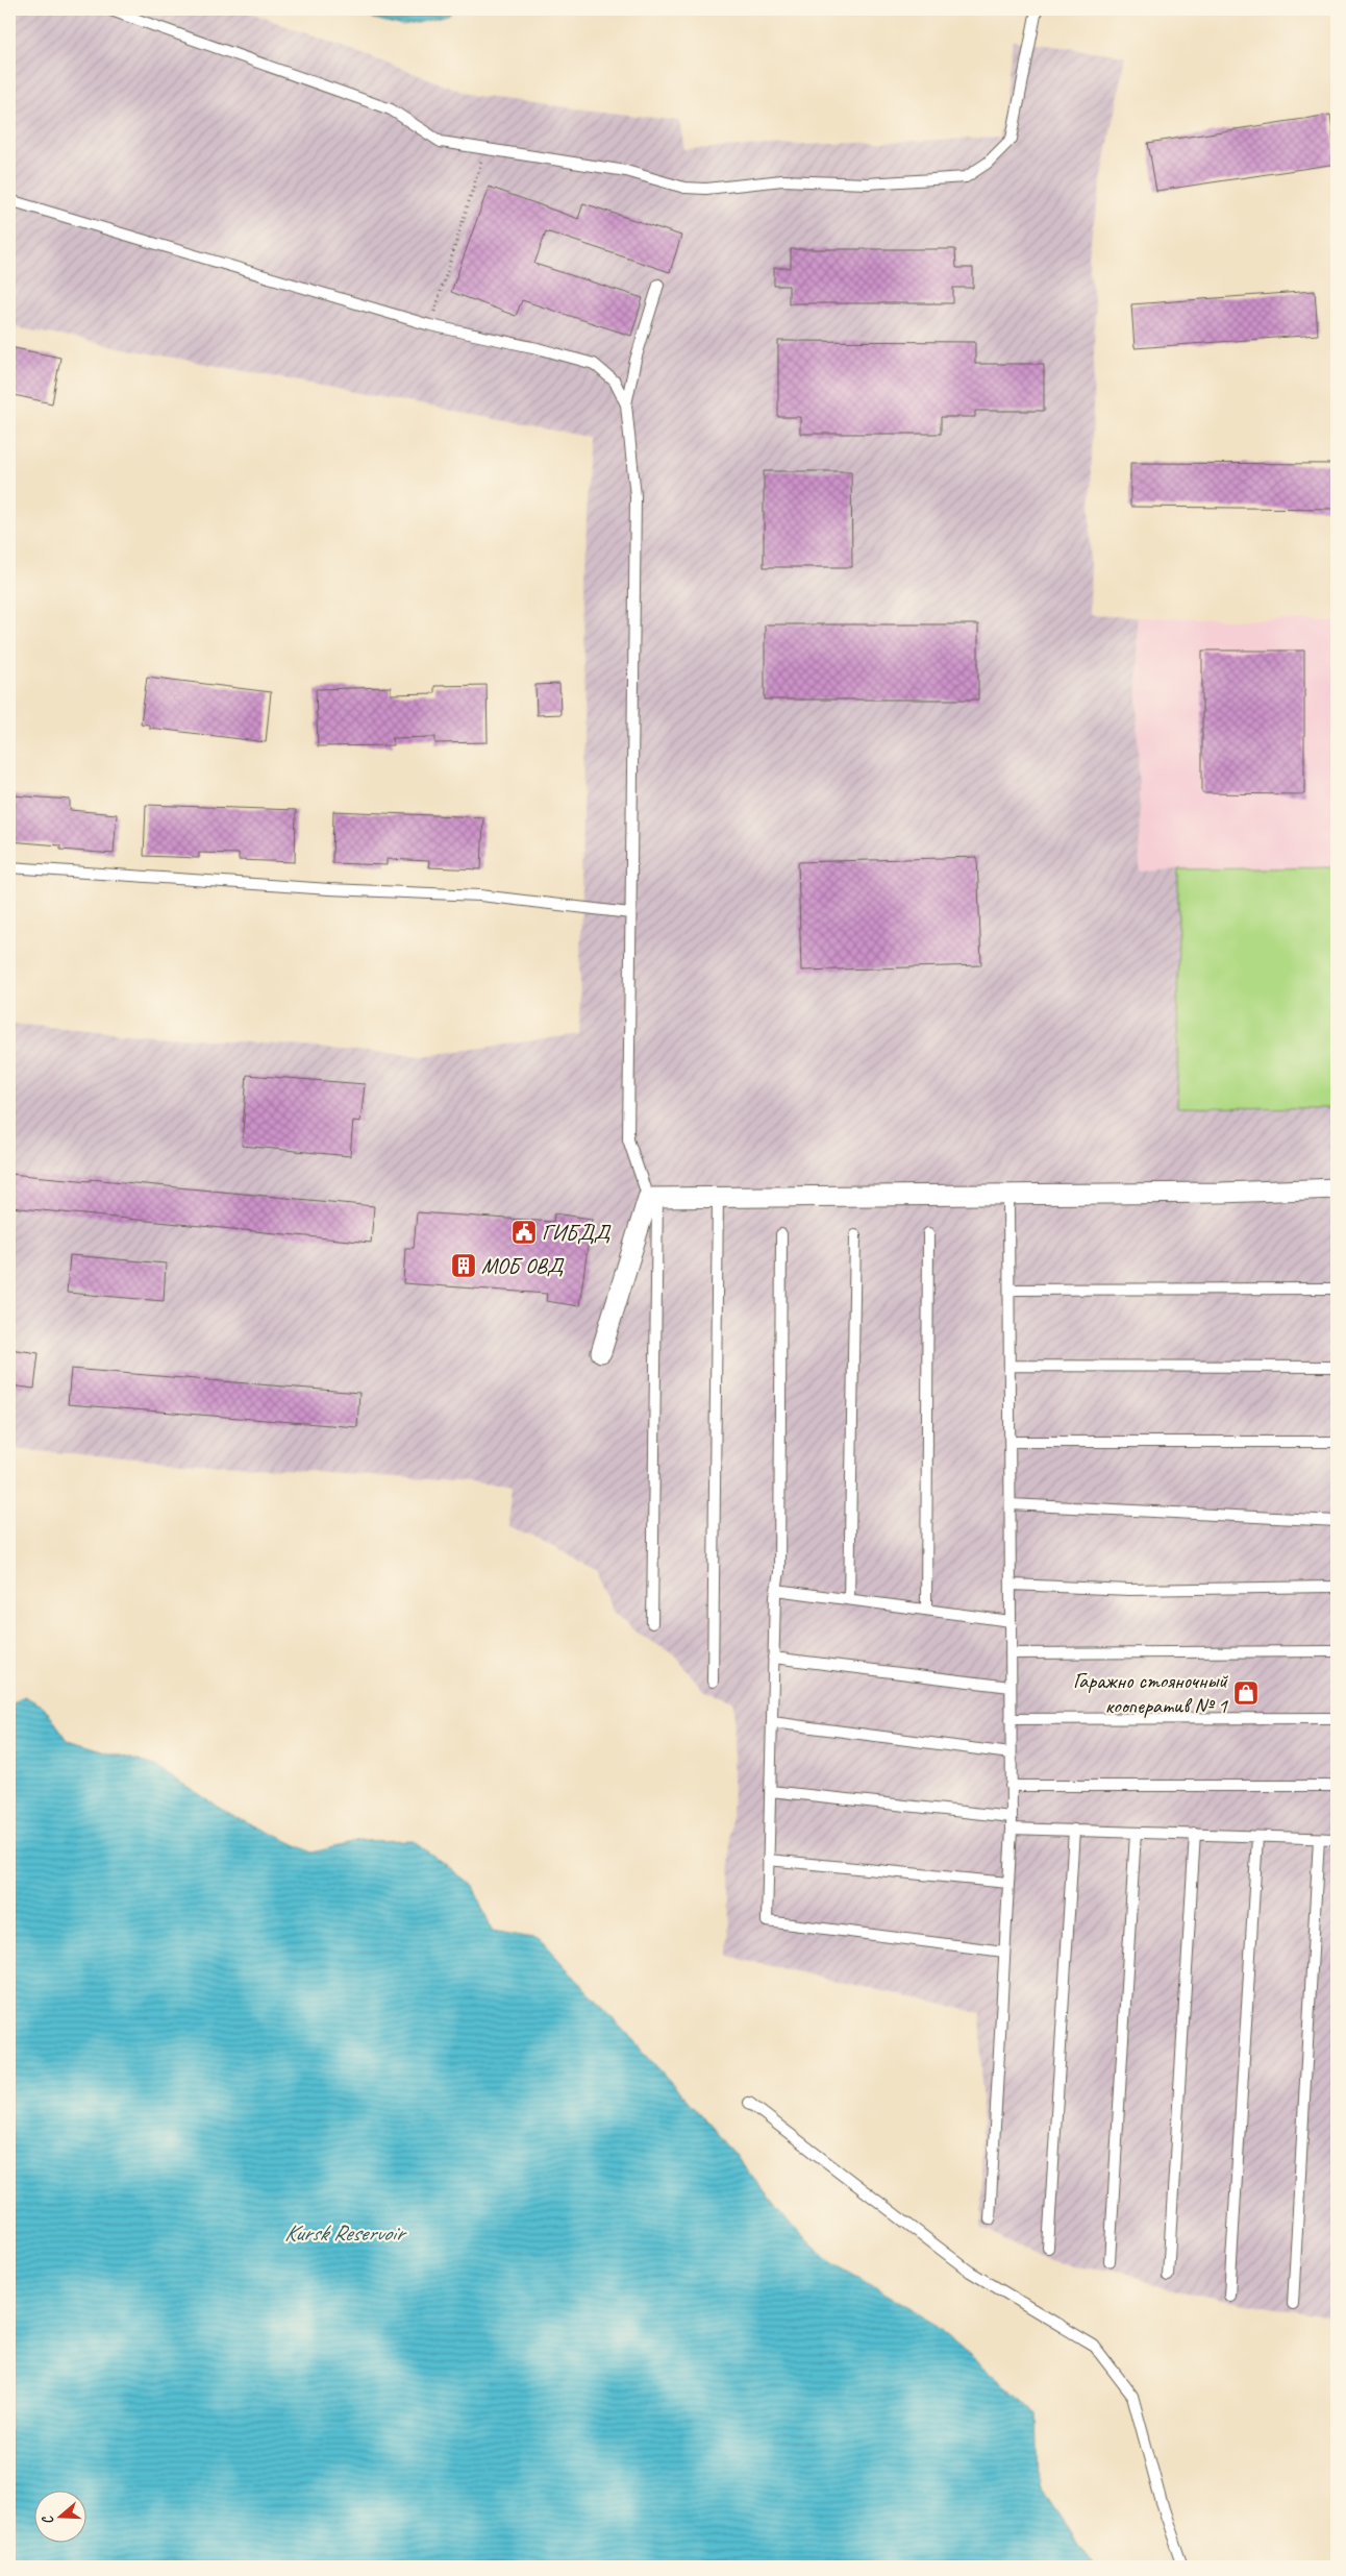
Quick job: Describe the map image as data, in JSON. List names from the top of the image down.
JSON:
{
  "water": ["Kursk Reservoir"],
  "places": {
    "public building": ["ГИБДД"],
    "building": ["МОБ ОВД"],
    "shop": ["Гаражно стояночный кооператив № 1"]
  },
  "north": "left"
}
